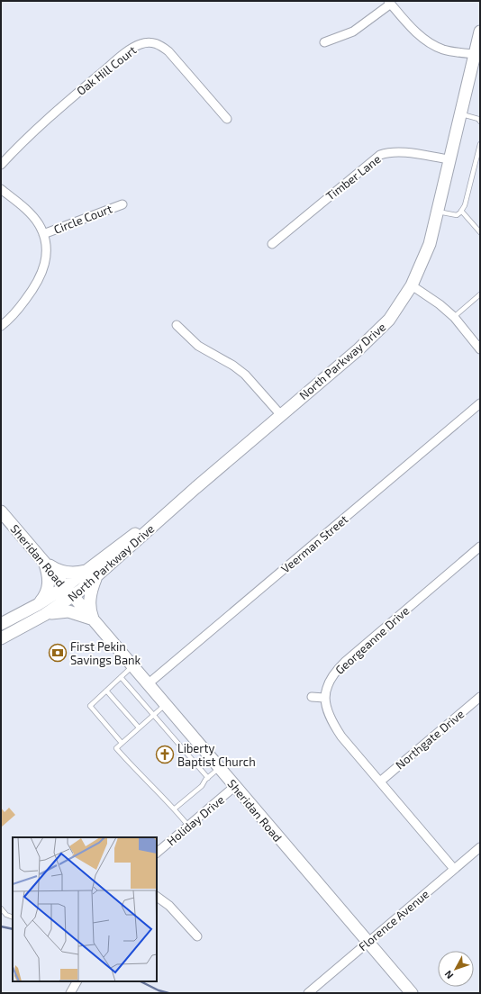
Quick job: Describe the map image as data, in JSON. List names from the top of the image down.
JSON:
{
  "streets": {
    "main road": ["North Parkway Drive", "Sheridan Road"],
    "street": [
      "Oak Hill Court",
      "Timber Lane",
      "Circle Court",
      "Veerman Street",
      "Georgeanne Drive",
      "Northgate Drive",
      "Holiday Drive",
      "Florence Avenue"
    ]
  },
  "crossings": [
    ["Timber Lane", "North Parkway Drive"],
    ["North Parkway Drive", "Sheridan Road"],
    ["Veerman Street", "Sheridan Road"],
    ["Sheridan Road", "Holiday Drive"],
    ["Sheridan Road", "Florence Avenue"]
  ],
  "places": {
    "bank": ["First Pekin Savings Bank"],
    "church": ["Liberty Baptist Church"]
  },
  "north": "bottom left"
}
